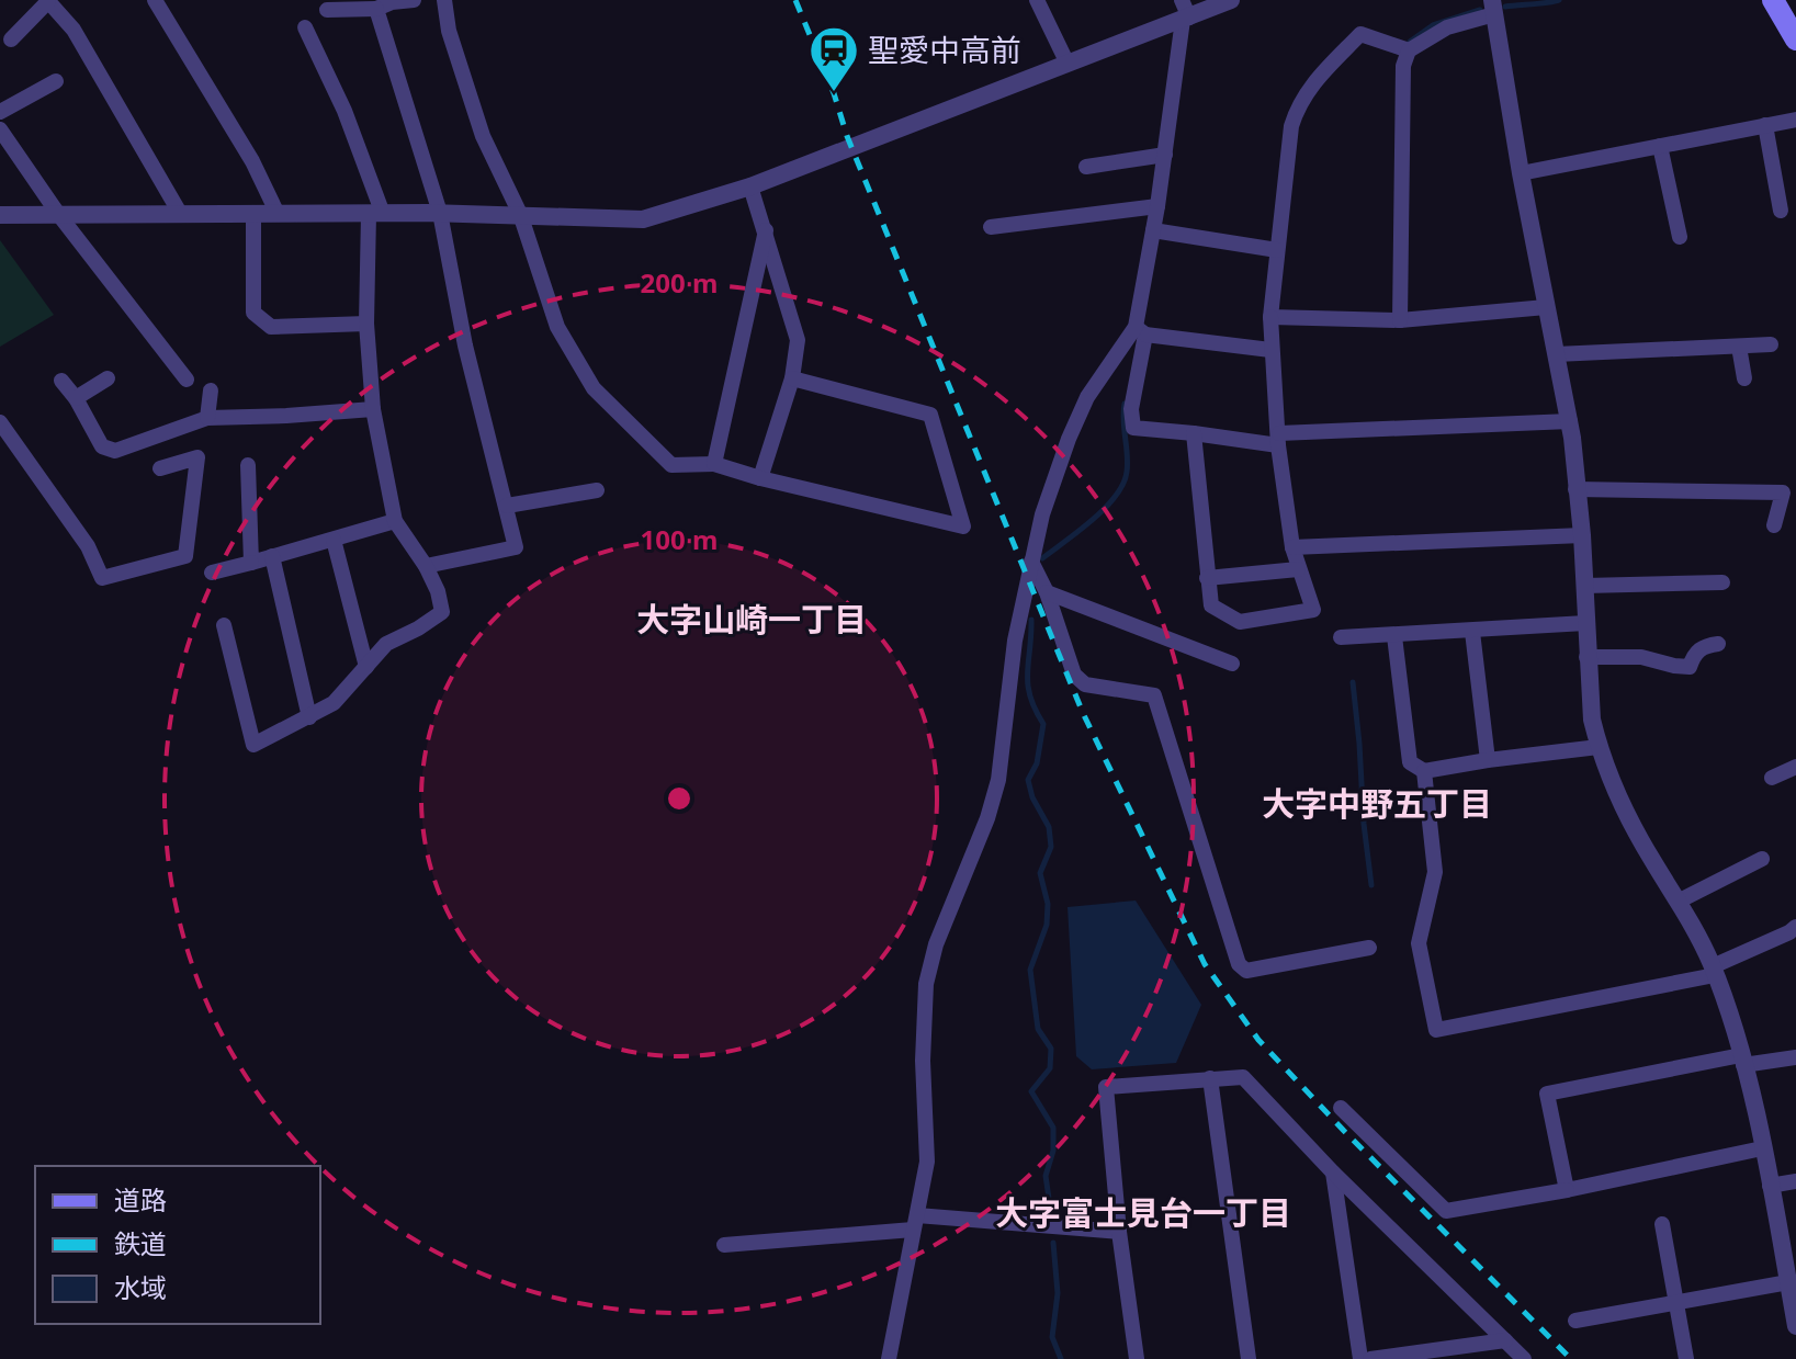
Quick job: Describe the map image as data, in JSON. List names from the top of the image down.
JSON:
{
  "districts": ["大字山崎一丁目", "大字中野五丁目", "大字富士見台一丁目"],
  "places": {
    "station": ["聖愛中高前"]
  },
  "legend": ["道路", "鉄道", "水域"],
  "rings": ["200 m", "100 m"]
}
